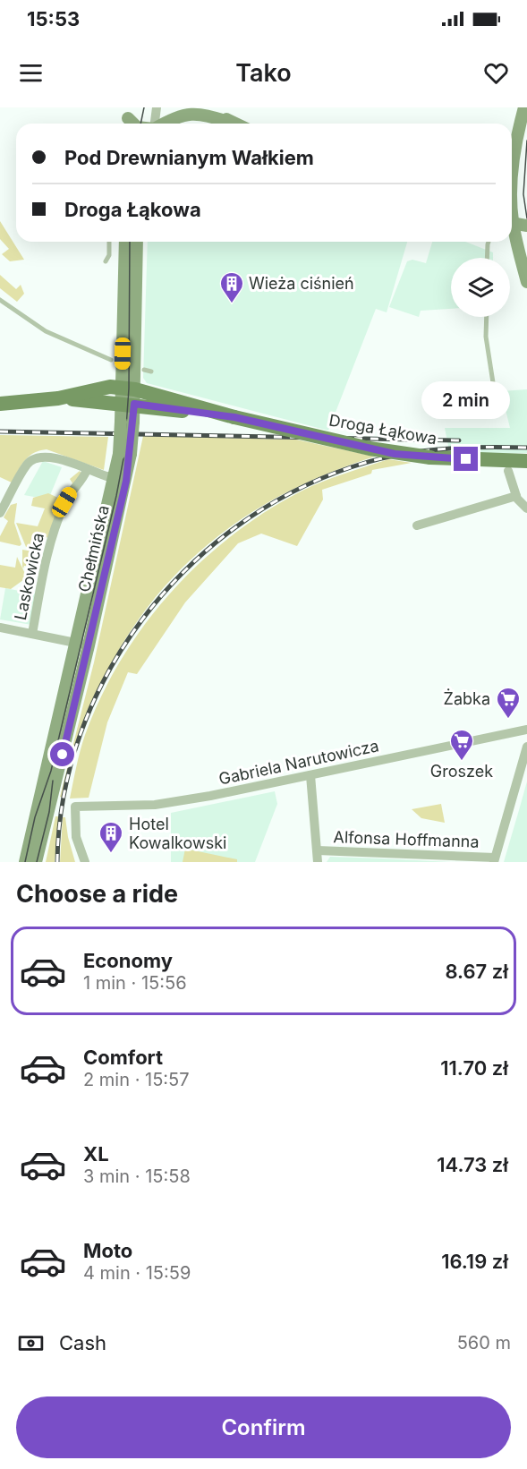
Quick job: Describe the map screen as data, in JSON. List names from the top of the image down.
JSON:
{
  "streets": {
    "main road": ["Droga Łąkowa", "Chełmińska"],
    "street": ["Laskowicka", "Gabriela Narutowicza", "Alfonsa Hoffmanna"]
  },
  "crossings": [
    ["Droga Łąkowa", "Chełmińska"]
  ],
  "places": {
    "building": ["Wieża ciśnień", "Hotel Kowalkowski"],
    "supermarket": ["Żabka", "Groszek"]
  },
  "page": {
    "status": "15:53",
    "header": "Tako",
    "banner": ["Pod Drewnianym Wałkiem", "Droga Łąkowa"],
    "bubble": "2 min",
    "heading": "Choose a ride",
    "list": [
      {
        "name": "Economy",
        "note": "1 min · 15:56",
        "value": "8.67 zł"
      },
      {
        "name": "Comfort",
        "note": "2 min · 15:57",
        "value": "11.70 zł"
      },
      {
        "name": "XL",
        "note": "3 min · 15:58",
        "value": "14.73 zł"
      },
      {
        "name": "Moto",
        "note": "4 min · 15:59",
        "value": "16.19 zł"
      }
    ],
    "pay": ["Cash", "560 m"],
    "buttons": "Confirm"
  }
}
